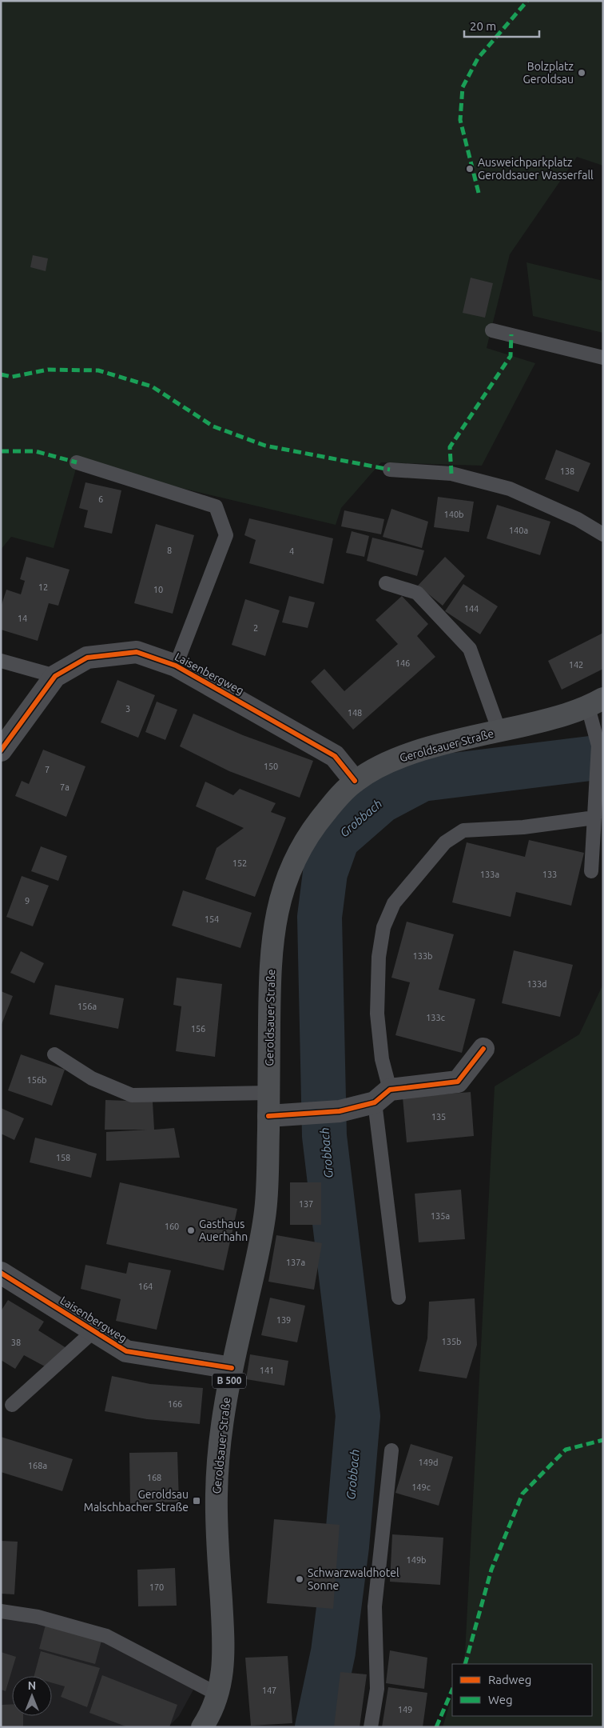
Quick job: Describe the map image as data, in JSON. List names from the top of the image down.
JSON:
{
  "streets": {
    "main road": ["Geroldsauer Straße", "B 500"],
    "street": ["Laisenbergweg"]
  },
  "crossings": [
    ["Laisenbergweg", "Geroldsauer Straße"]
  ],
  "water": ["Grobbach"],
  "places": {
    "other": [
      "Bolzplatz Geroldsau",
      "Ausweichparkplatz Geroldsauer Wasserfall",
      "Gasthaus Auerhahn",
      "Schwarzwaldhotel Sonne"
    ],
    "transit": ["Geroldsau Malschbacher Straße"]
  },
  "house_numbers": [
    "138",
    "6",
    "140b",
    "140a",
    "8",
    "4",
    "12",
    "10",
    "144",
    "14",
    "2",
    "146",
    "142",
    "3",
    "148",
    "150",
    "7",
    "7a",
    "152",
    "133a",
    "133",
    "9",
    "154",
    "133b",
    "133d",
    "156a",
    "133c",
    "156",
    "156b",
    "135",
    "158",
    "137",
    "135a",
    "160",
    "137a",
    "164",
    "139",
    "135b",
    "38",
    "141",
    "166",
    "149d",
    "168a",
    "168",
    "149c",
    "149b",
    "170",
    "147",
    "149"
  ],
  "legend": ["Radweg", "Weg"],
  "scale_bar": "20 m",
  "north": "top"
}
